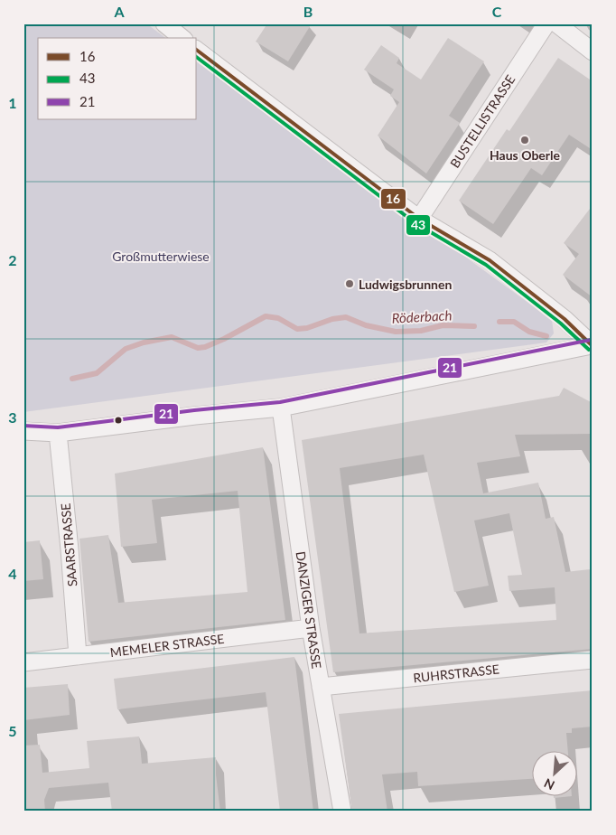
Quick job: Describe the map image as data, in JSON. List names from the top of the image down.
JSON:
{
  "streets": {
    "street": [
      "BUSTELLISTRASSE",
      "SAARSTRASSE",
      "DANZIGER STRASSE",
      "MEMELER STRASSE",
      "RUHRSTRASSE"
    ]
  },
  "crossings": [
    ["SAARSTRASSE", "MEMELER STRASSE"],
    ["DANZIGER STRASSE", "MEMELER STRASSE"],
    ["DANZIGER STRASSE", "RUHRSTRASSE"]
  ],
  "water": ["Röderbach"],
  "parks": ["Großmutterwiese"],
  "places": ["Haus Oberle", "Ludwigsbrunnen"],
  "lines": ["transit line 16", "transit line 43", "transit line 21"],
  "legend": ["16", "43", "21"],
  "north": "bottom left",
  "grid": {
    "columns": ["A", "B", "C"],
    "rows": [
      "1",
      "2",
      "3",
      "4",
      "5"
    ]
  }
}
